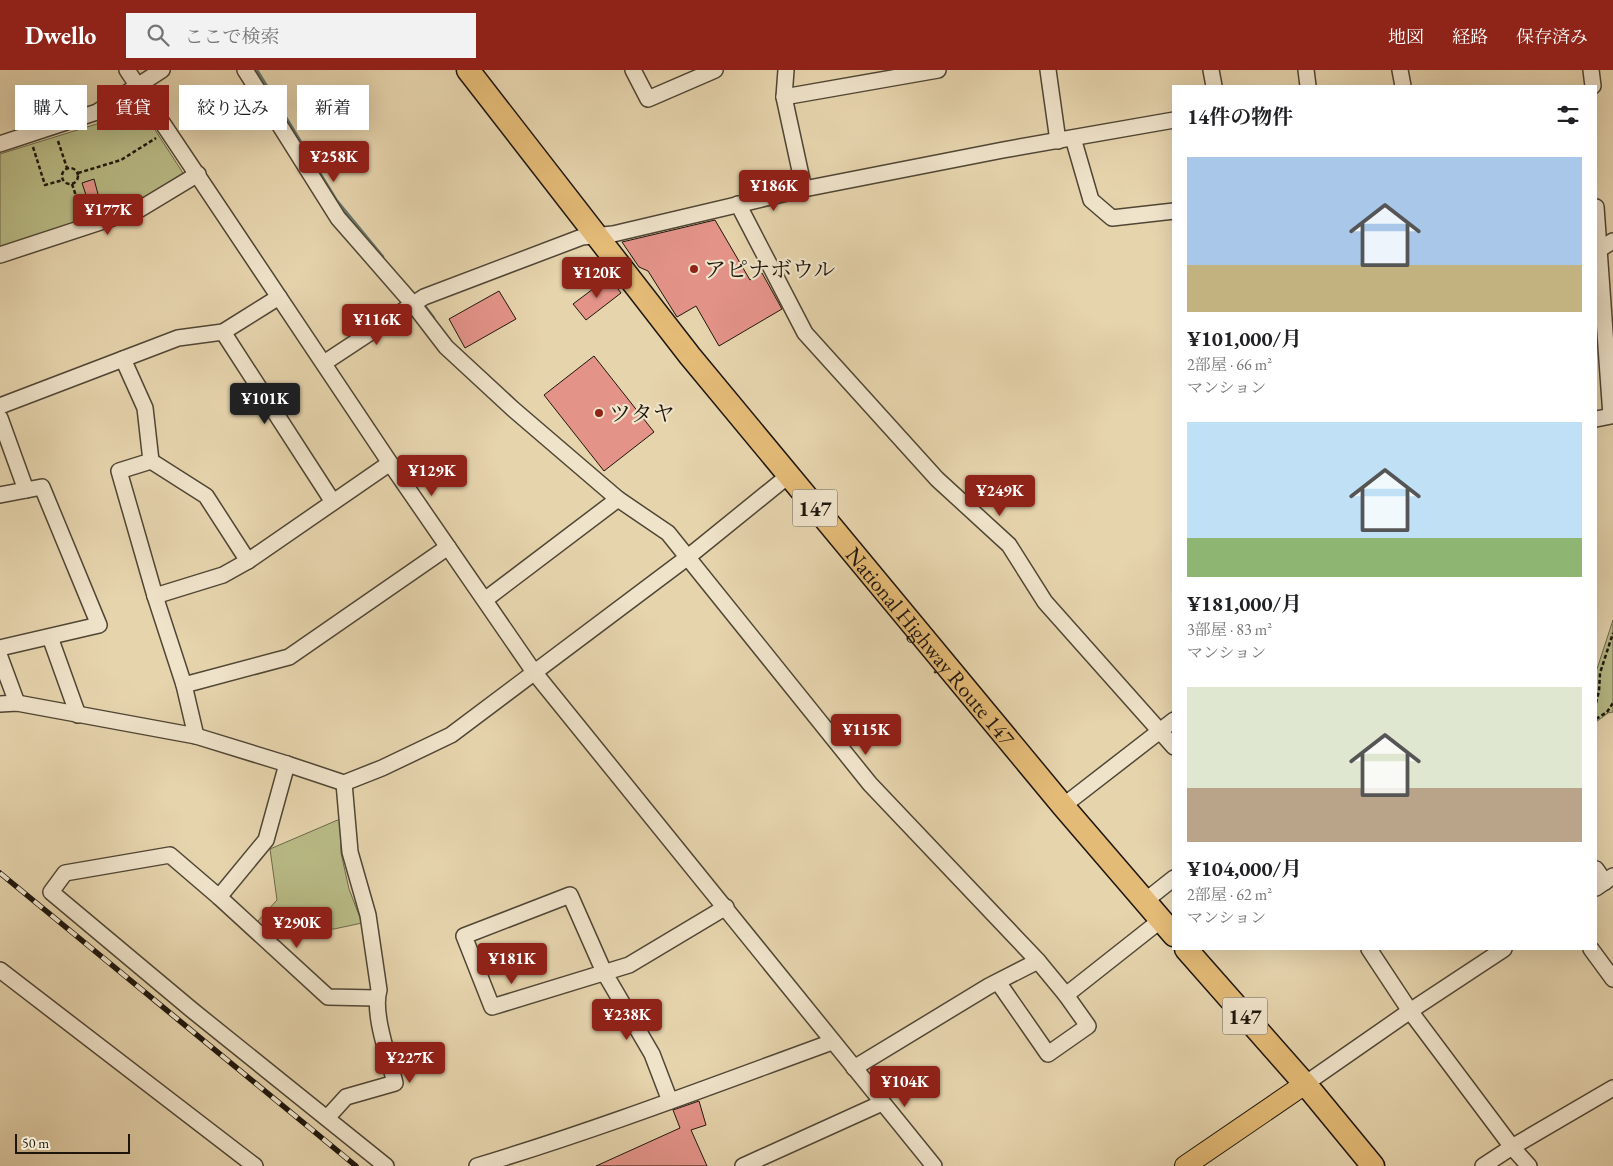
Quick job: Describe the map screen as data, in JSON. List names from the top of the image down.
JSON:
{
  "streets": {
    "highway": ["147", "National Highway Route 147"]
  },
  "places": ["アピナボウル", "ツタヤ"],
  "scale_bar": "50 m",
  "page": {
    "header": "Dwello",
    "search": "ここで検索",
    "nav": ["地図", "経路", "保存済み"],
    "chip": [
      "購入",
      "賃貸",
      "絞り込み",
      "新着"
    ],
    "heading": "14件の物件",
    "price": [
      "¥258K",
      "¥186K",
      "¥177K",
      "¥120K",
      "¥116K",
      "¥101K",
      "¥129K",
      "¥249K",
      "¥115K",
      "¥290K",
      "¥181K",
      "¥238K",
      "¥227K",
      "¥104K"
    ],
    "list": [
      {
        "name": "¥101,000/月",
        "note": "2部屋 · 66 m² · マンション"
      },
      {
        "name": "¥181,000/月",
        "note": "3部屋 · 83 m² · マンション"
      },
      {
        "name": "¥104,000/月",
        "note": "2部屋 · 62 m² · マンション"
      }
    ],
    "scale": "50 m"
  }
}
